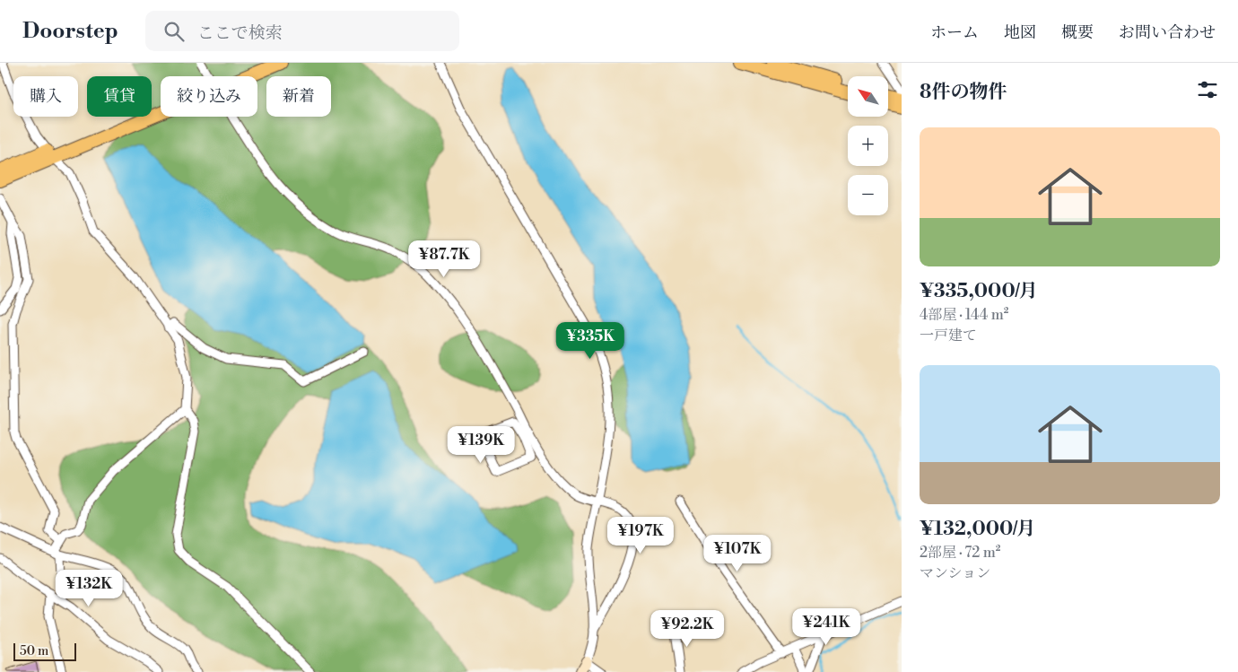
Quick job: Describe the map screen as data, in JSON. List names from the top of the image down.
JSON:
{
  "scale_bar": "50 m",
  "north": "top left",
  "page": {
    "header": "Doorstep",
    "search": "ここで検索",
    "nav": [
      "ホーム",
      "地図",
      "概要",
      "お問い合わせ"
    ],
    "heading": "8件の物件",
    "map_buttons": ["+", "−"],
    "chip": [
      "購入",
      "賃貸",
      "絞り込み",
      "新着"
    ],
    "list": [
      {
        "name": "¥335,000/月",
        "note": "4部屋 · 144 m² · 一戸建て"
      },
      {
        "name": "¥132,000/月",
        "note": "2部屋 · 72 m² · マンション"
      }
    ],
    "price": [
      "¥87.7K",
      "¥335K",
      "¥139K",
      "¥197K",
      "¥107K",
      "¥132K",
      "¥241K",
      "¥92.2K"
    ],
    "scale": "50 m"
  }
}
